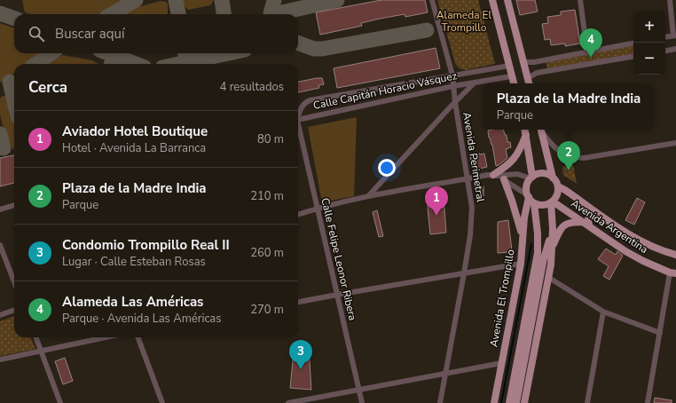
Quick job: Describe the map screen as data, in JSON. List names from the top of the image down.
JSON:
{
  "streets": {
    "main road": ["Avenida Argentina", "Avenida El Trompillo"],
    "street": ["Calle Capitán Horacio Vásquez", "Avenida Perimetral", "Calle Felipe Leonor Ribera"]
  },
  "crossings": [
    ["Calle Capitán Horacio Vásquez", "Avenida Perimetral"],
    ["Avenida Argentina", "Avenida El Trompillo"]
  ],
  "parks": ["Alameda El Trompillo"],
  "page": {
    "map_buttons": ["+", "−"],
    "search": "Buscar aquí",
    "pins": [
      "4",
      "2",
      "1",
      "3"
    ],
    "heading": ["Cerca", "4 resultados"],
    "popup": ["Plaza de la Madre India", "Parque"],
    "list": [
      {
        "mark": "1",
        "name": "Aviador Hotel Boutique",
        "note": "Hotel · Avenida La Barranca",
        "value": "80 m"
      },
      {
        "mark": "2",
        "name": "Plaza de la Madre India",
        "note": "Parque",
        "value": "210 m"
      },
      {
        "mark": "3",
        "name": "Condomio Trompillo Real II",
        "note": "Lugar · Calle Esteban Rosas",
        "value": "260 m"
      },
      {
        "mark": "4",
        "name": "Alameda Las Américas",
        "note": "Parque · Avenida Las Américas",
        "value": "270 m"
      }
    ]
  }
}
